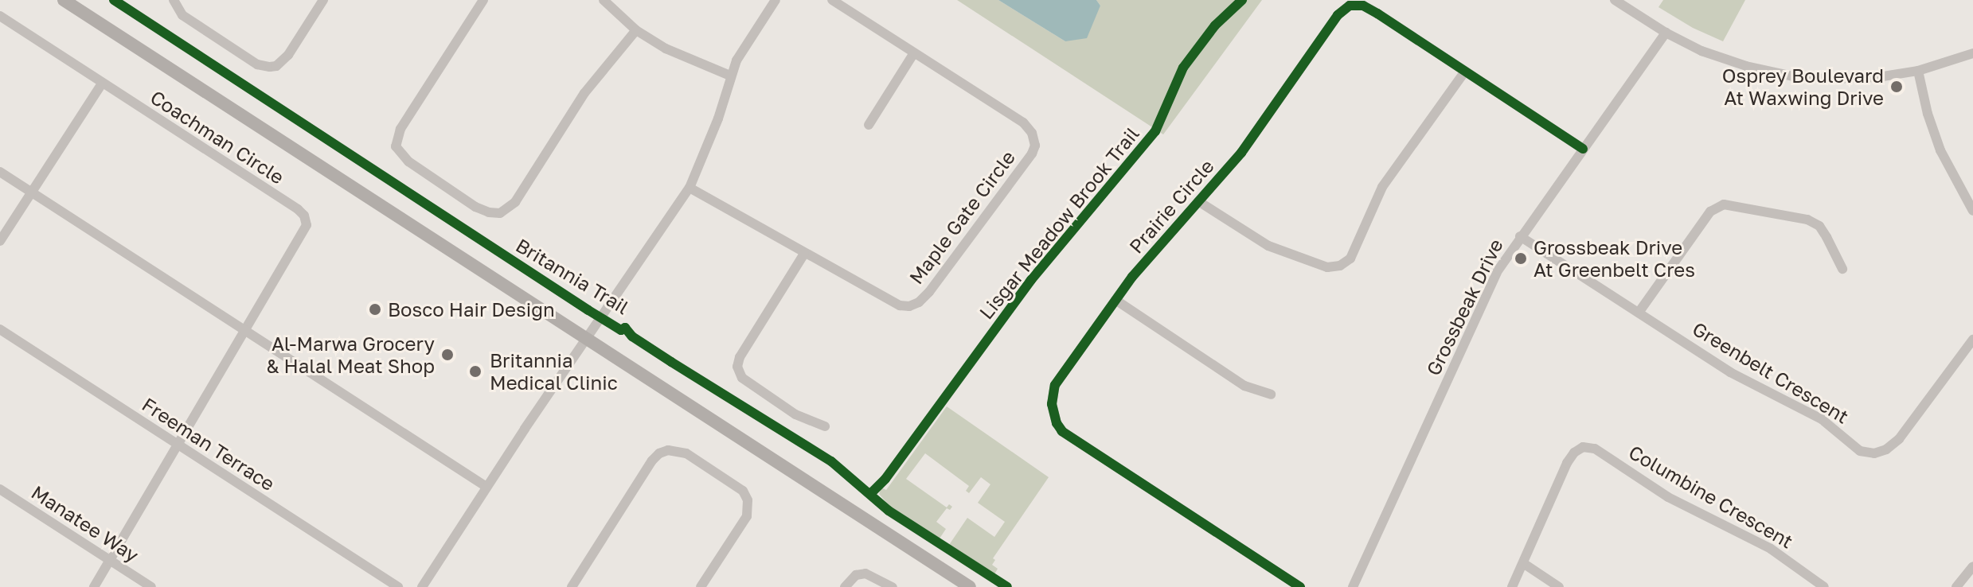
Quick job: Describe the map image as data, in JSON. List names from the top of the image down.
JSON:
{
  "streets": {
    "street": [
      "Coachman Circle",
      "Prairie Circle",
      "Maple Gate Circle",
      "Grossbeak Drive",
      "Greenbelt Crescent",
      "Freeman Terrace",
      "Columbine Crescent",
      "Manatee Way"
    ],
    "cycle path": ["Lisgar Meadow Brook Trail", "Britannia Trail"]
  },
  "crossings": [
    ["Prairie Circle", "Grossbeak Drive"],
    ["Grossbeak Drive", "Greenbelt Crescent"]
  ],
  "places": [
    "Osprey Boulevard At Waxwing Drive",
    "Grossbeak Drive At Greenbelt Cres",
    "Bosco Hair Design",
    "Al-Marwa Grocery & Halal Meat Shop",
    "Britannia Medical Clinic"
  ]
}
